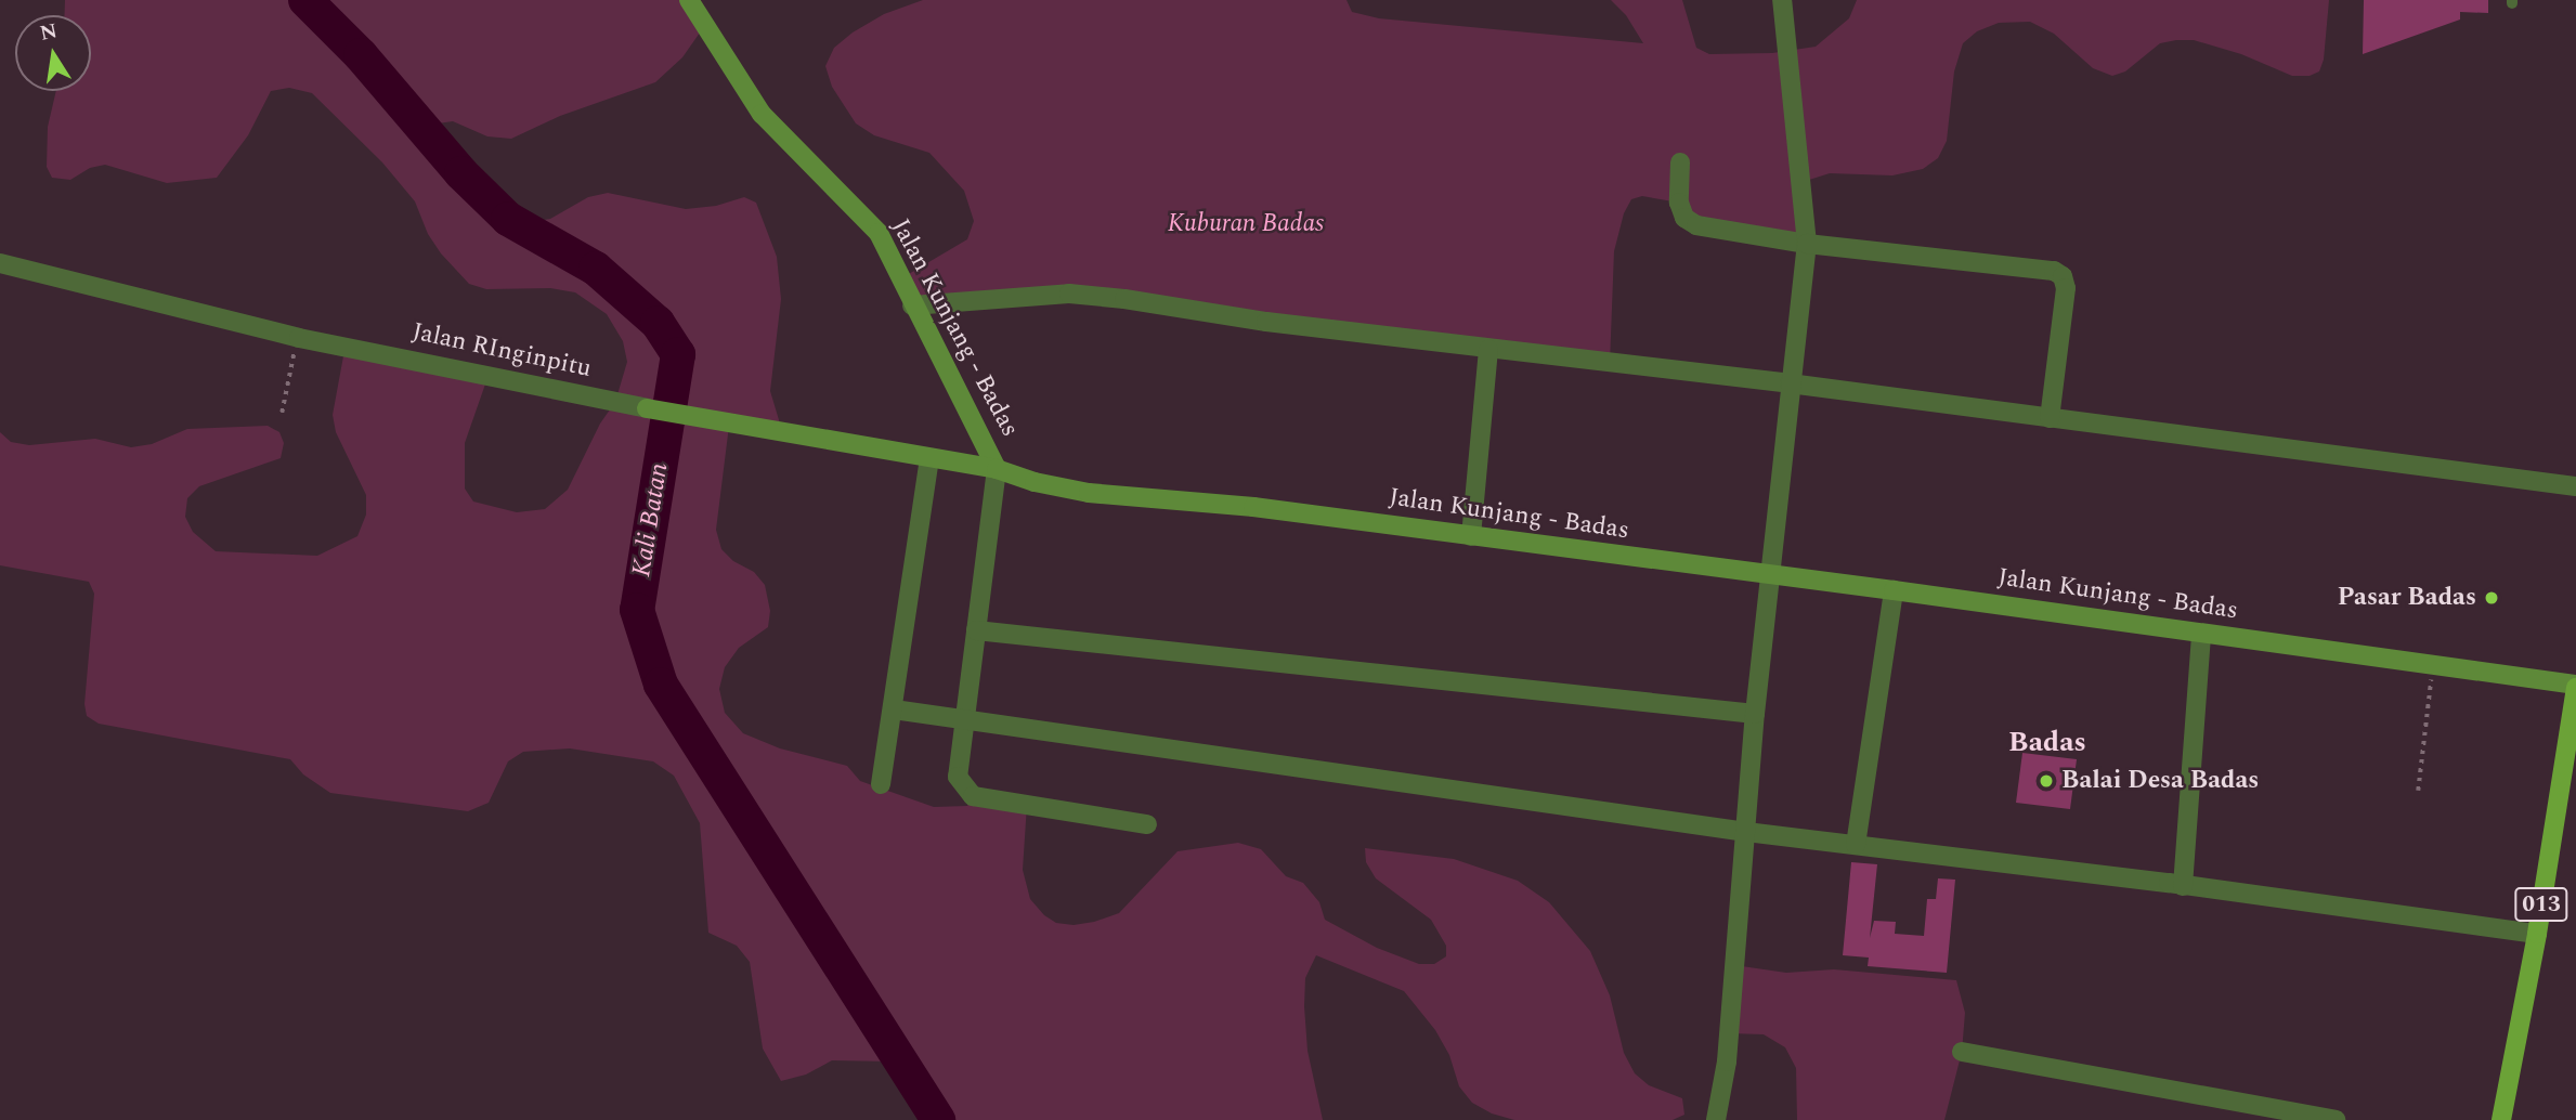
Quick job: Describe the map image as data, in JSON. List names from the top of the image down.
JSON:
{
  "streets": {
    "main road": ["Jalan Kunjang - Badas", "Jalan RInginpitu", "013"]
  },
  "crossings": [
    ["Jalan Kunjang - Badas", "Jalan RInginpitu"],
    ["Jalan Kunjang - Badas", "013"]
  ],
  "districts": ["Badas"],
  "water": ["Kali Batan"],
  "parks": ["Kuburan Badas"],
  "places": ["Pasar Badas", "Balai Desa Badas"],
  "north": "top"
}
